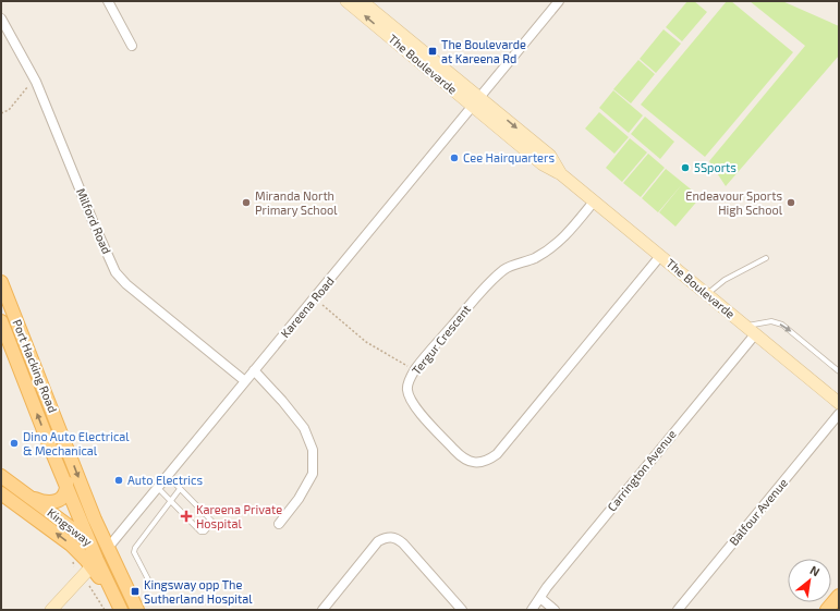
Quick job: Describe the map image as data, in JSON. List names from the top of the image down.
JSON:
{
  "streets": {
    "main road": [
      "The Boulevarde",
      "Kareena Road",
      "Port Hacking Road",
      "Kingsway"
    ],
    "street": [
      "Milford Road",
      "Tergur Crescent",
      "Carrington Avenue",
      "Balfour Avenue"
    ]
  },
  "crossings": [
    ["The Boulevarde", "Kareena Road"],
    ["The Boulevarde", "Tergur Crescent"],
    ["The Boulevarde", "Carrington Avenue"],
    ["Milford Road", "Kareena Road"],
    ["Kareena Road", "Port Hacking Road"],
    ["Kareena Road", "Kingsway"],
    ["Port Hacking Road", "Kingsway"]
  ],
  "places": {
    "transit": ["The Boulevarde at Kareena Rd", "Kingsway opp The Sutherland Hospital"],
    "other": [
      "Cee Hairquarters",
      "5Sports",
      "Miranda North Primary School",
      "Endeavour Sports High School",
      "Dino Auto Electrical & Mechanical",
      "Auto Electrics"
    ],
    "health": ["Kareena Private Hospital"]
  },
  "north": "top right"
}
